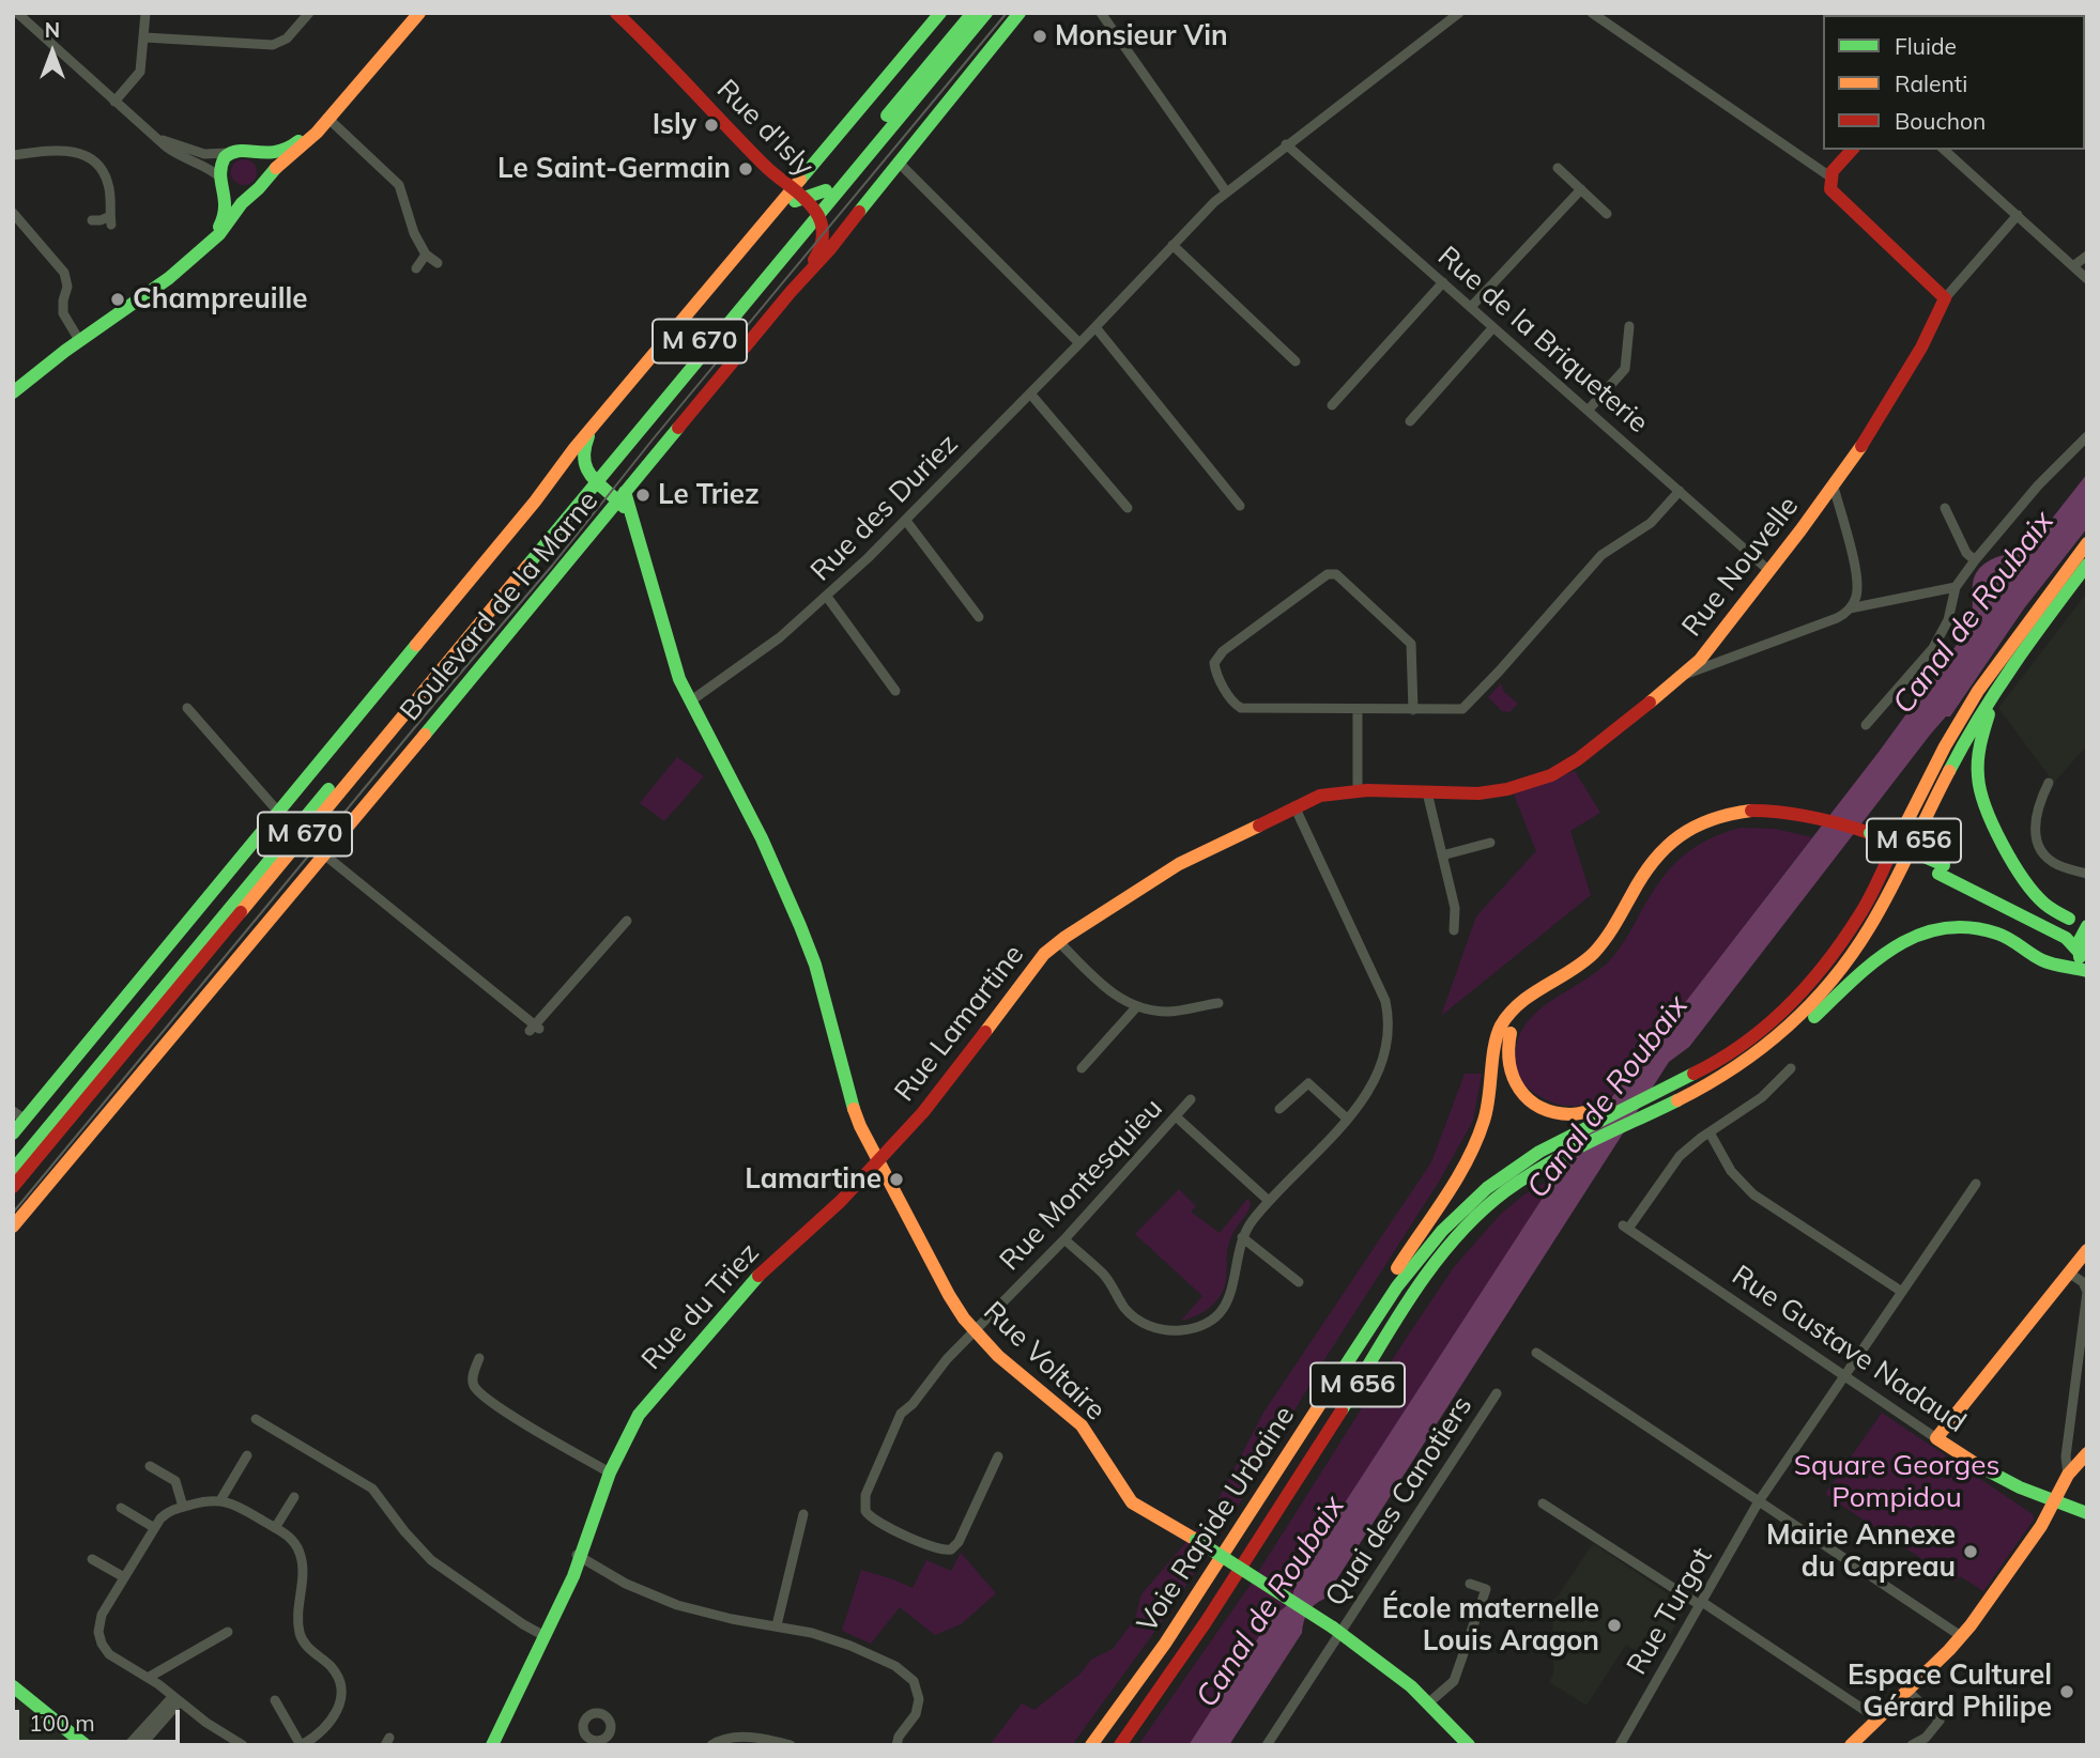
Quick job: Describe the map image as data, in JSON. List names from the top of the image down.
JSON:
{
  "streets": {
    "main road": [
      "Rue d'Isly",
      "M 670",
      "Rue Nouvelle",
      "Boulevard de la Marne",
      "M 656",
      "Rue Lamartine",
      "Rue du Triez",
      "Rue Gustave Nadaud",
      "Rue Voltaire",
      "Voie Rapide Urbaine"
    ],
    "street": [
      "Rue de la Briqueterie",
      "Rue des Duriez",
      "Rue Montesquieu",
      "Quai des Canotiers",
      "Rue Turgot"
    ]
  },
  "crossings": [
    ["Rue d'Isly", "Boulevard de la Marne"],
    ["Rue de la Briqueterie", "Rue des Duriez"],
    ["Rue de la Briqueterie", "Rue Nouvelle"],
    ["Rue des Duriez", "Rue Voltaire"],
    ["Rue Nouvelle", "Rue Lamartine"],
    ["Boulevard de la Marne", "Rue Voltaire"],
    ["M 656", "Voie Rapide Urbaine"],
    ["Rue Lamartine", "Rue du Triez"],
    ["Rue Lamartine", "Rue Voltaire"],
    ["Rue Montesquieu", "Rue Voltaire"],
    ["Rue du Triez", "Rue Voltaire"],
    ["Rue Gustave Nadaud", "Rue Turgot"],
    ["Rue Voltaire", "Quai des Canotiers"]
  ],
  "water": ["Canal de Roubaix"],
  "parks": ["Square Georges Pompidou"],
  "places": [
    "Monsieur Vin",
    "Isly",
    "Le Saint-Germain",
    "Champreuille",
    "Le Triez",
    "Lamartine",
    "Mairie Annexe du Capreau",
    "École maternelle Louis Aragon",
    "Espace Culturel Gérard Philipe"
  ],
  "legend": ["Fluide", "Ralenti", "Bouchon"],
  "scale_bar": "100 m",
  "north": "top"
}
